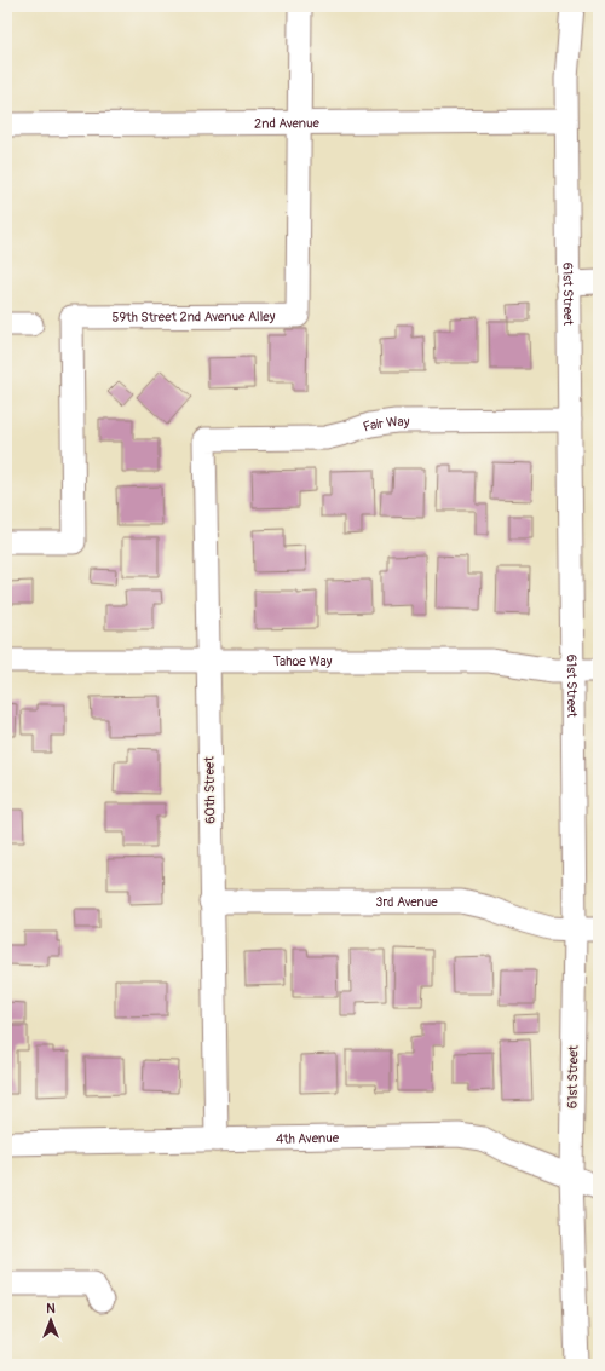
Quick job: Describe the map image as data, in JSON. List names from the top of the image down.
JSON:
{
  "streets": {
    "street": [
      "2nd Avenue",
      "61st Street",
      "59th Street 2nd Avenue Alley",
      "Fair Way",
      "Tahoe Way",
      "60th Street",
      "3rd Avenue",
      "4th Avenue"
    ]
  },
  "crossings": [
    ["2nd Avenue", "61st Street"],
    ["2nd Avenue", "59th Street 2nd Avenue Alley"],
    ["61st Street", "Fair Way"],
    ["61st Street", "Tahoe Way"],
    ["61st Street", "3rd Avenue"],
    ["61st Street", "4th Avenue"],
    ["Fair Way", "60th Street"],
    ["Tahoe Way", "60th Street"],
    ["60th Street", "3rd Avenue"],
    ["60th Street", "4th Avenue"]
  ],
  "north": "top"
}
